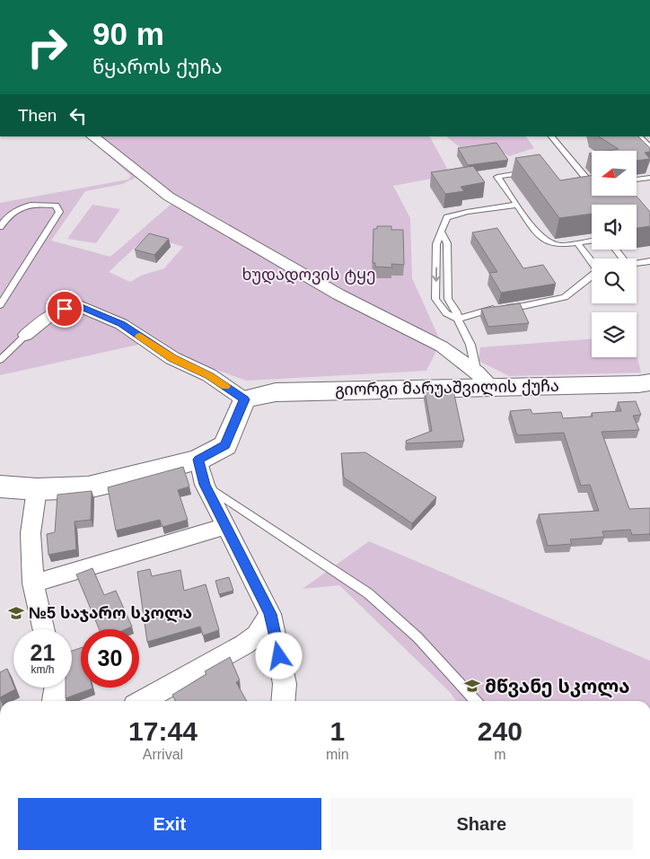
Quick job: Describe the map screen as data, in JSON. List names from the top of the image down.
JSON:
{
  "streets": {
    "street": ["გიორგი მარუაშვილის ქუჩა"]
  },
  "parks": ["ხუდადოვის ტყე"],
  "places": {
    "school or university": ["№5 საჯარო სკოლა", "მწვანე სკოლა"]
  },
  "north": "left",
  "page": {
    "turn": ["90 m", "წყაროს ქუჩა"],
    "then": "Then",
    "speed": "21 km/h",
    "limit": "30",
    "eta": [
      "17:44",
      "Arrival",
      "1",
      "min",
      "240",
      "m"
    ],
    "buttons": ["Exit", "Share"]
  }
}
